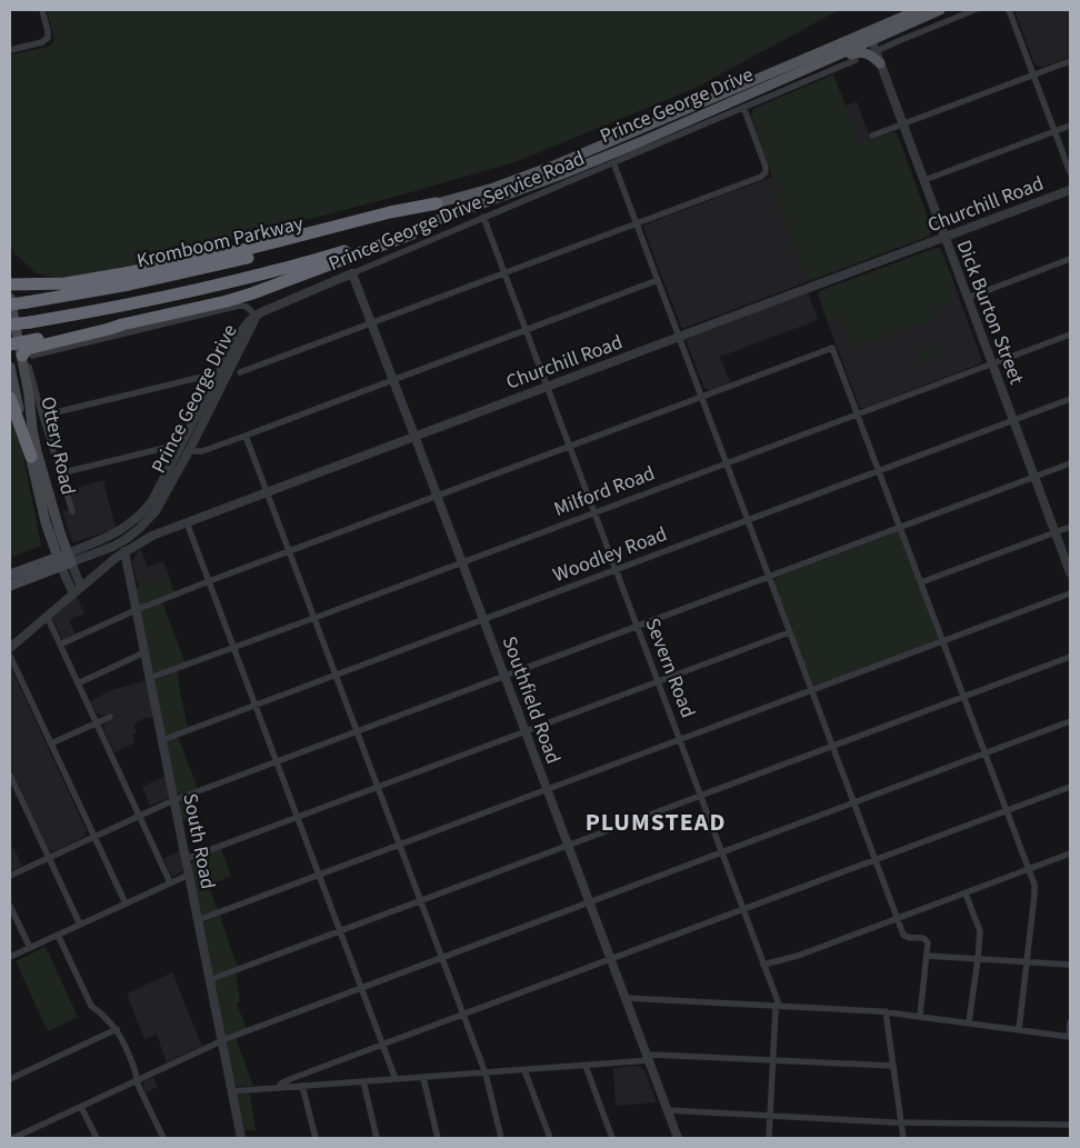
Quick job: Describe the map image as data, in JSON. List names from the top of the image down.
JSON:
{
  "streets": {
    "highway": ["Kromboom Parkway"],
    "main road": ["Prince George Drive", "Ottery Road"],
    "street": [
      "Churchill Road",
      "Prince George Drive Service Road",
      "Dick Burton Street",
      "Milford Road",
      "Woodley Road",
      "Severn Road",
      "Southfield Road",
      "South Road"
    ]
  },
  "crossings": [
    ["Prince George Drive", "Prince George Drive Service Road"],
    ["Prince George Drive", "Kromboom Parkway"],
    ["Prince George Drive", "Ottery Road"],
    ["Churchill Road", "Dick Burton Street"],
    ["Churchill Road", "Ottery Road"],
    ["Churchill Road", "Severn Road"],
    ["Churchill Road", "Southfield Road"],
    ["Churchill Road", "South Road"],
    ["Prince George Drive Service Road", "Severn Road"],
    ["Prince George Drive Service Road", "Southfield Road"],
    ["Dick Burton Street", "Milford Road"],
    ["Dick Burton Street", "Woodley Road"],
    ["Milford Road", "Severn Road"],
    ["Milford Road", "Southfield Road"],
    ["Milford Road", "South Road"],
    ["Woodley Road", "Severn Road"],
    ["Woodley Road", "Southfield Road"],
    ["Woodley Road", "South Road"]
  ],
  "districts": ["PLUMSTEAD"]
}
